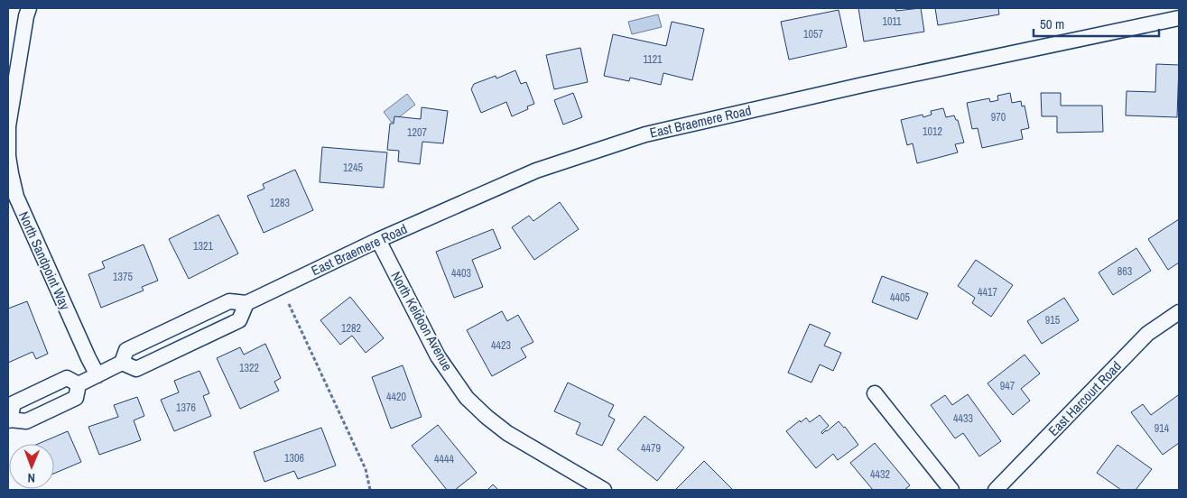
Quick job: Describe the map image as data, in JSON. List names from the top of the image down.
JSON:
{
  "streets": {
    "street": [
      "East Braemere Road",
      "North Sandpoint Way",
      "North Keldoon Avenue",
      "East Harcourt Road"
    ]
  },
  "crossings": [
    ["East Braemere Road", "North Sandpoint Way"],
    ["East Braemere Road", "North Keldoon Avenue"]
  ],
  "house_numbers": [
    "1011",
    "1057",
    "1121",
    "970",
    "1012",
    "1207",
    "1245",
    "1283",
    "1321",
    "863",
    "4403",
    "1375",
    "4417",
    "4405",
    "915",
    "1282",
    "4423",
    "1322",
    "947",
    "4420",
    "1376",
    "4433",
    "914",
    "4479",
    "1306",
    "4444",
    "4432"
  ],
  "scale_bar": "50 m",
  "north": "bottom"
}
